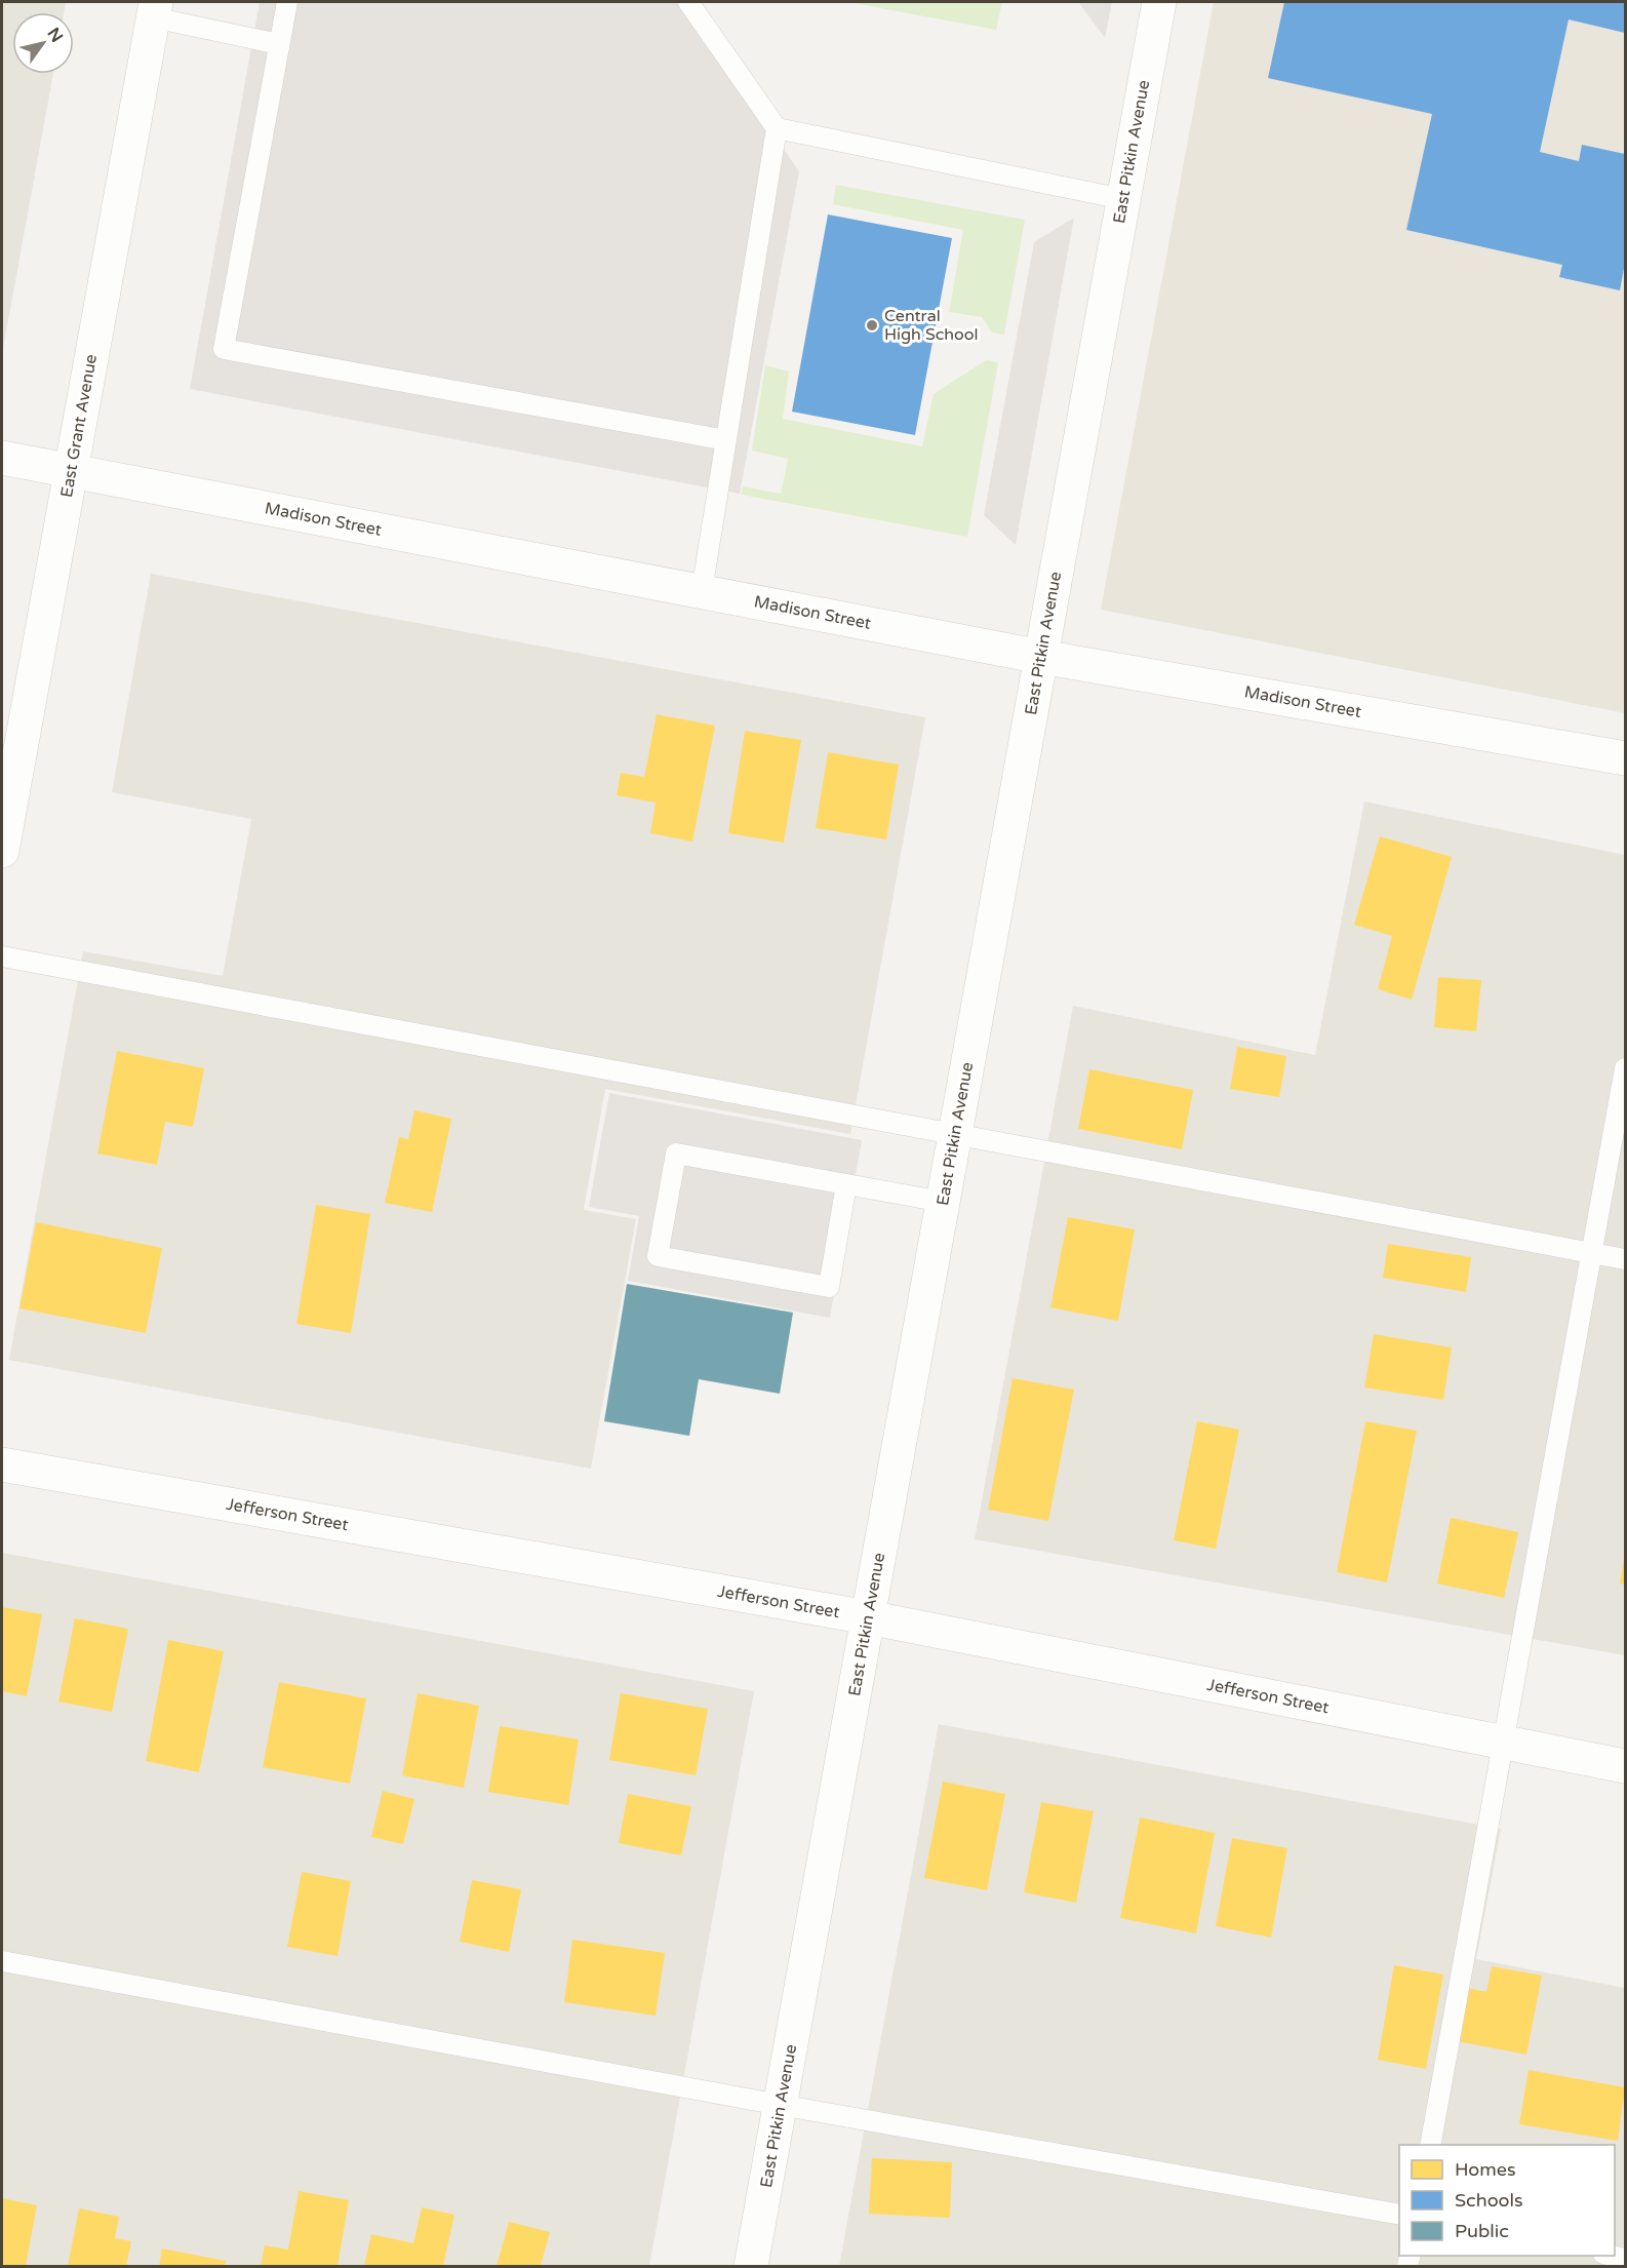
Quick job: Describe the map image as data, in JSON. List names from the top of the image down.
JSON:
{
  "streets": {
    "street": [
      "East Pitkin Avenue",
      "East Grant Avenue",
      "Madison Street",
      "Jefferson Street"
    ]
  },
  "crossings": [
    ["East Pitkin Avenue", "Madison Street"],
    ["East Pitkin Avenue", "Jefferson Street"],
    ["East Grant Avenue", "Madison Street"]
  ],
  "places": ["Central High School"],
  "legend": ["Homes", "Schools", "Public"],
  "north": "top right"
}
